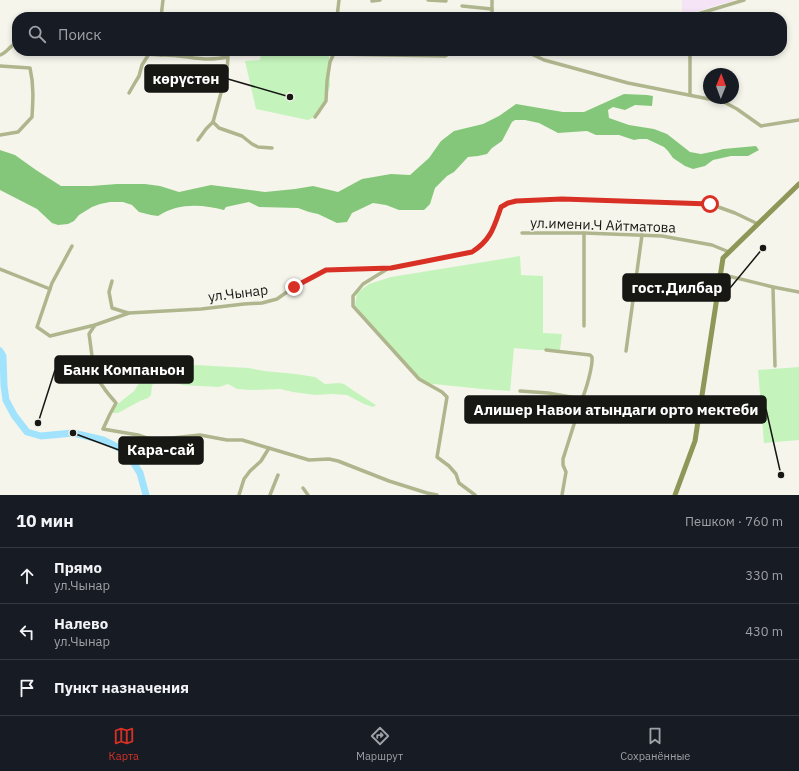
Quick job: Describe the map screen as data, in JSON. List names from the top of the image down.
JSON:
{
  "streets": {
    "street": ["ул.имени.Ч Айтматова", "ул.Чынар"]
  },
  "places": [
    "көрүстөн",
    "гост.Дилбар",
    "Банк Компаньон",
    "Кара-сай",
    "Алишер Навои атындаги орто мектеби"
  ],
  "north": "top",
  "page": {
    "search": "Поиск",
    "heading": ["10 мин", "Пешком · 760 m"],
    "list": [
      ["Прямо", "ул.Чынар", "330 m"],
      ["Налево", "ул.Чынар", "430 m"],
      "Пункт назначения"
    ],
    "nav": ["Карта", "Маршрут", "Сохранённые"]
  }
}
